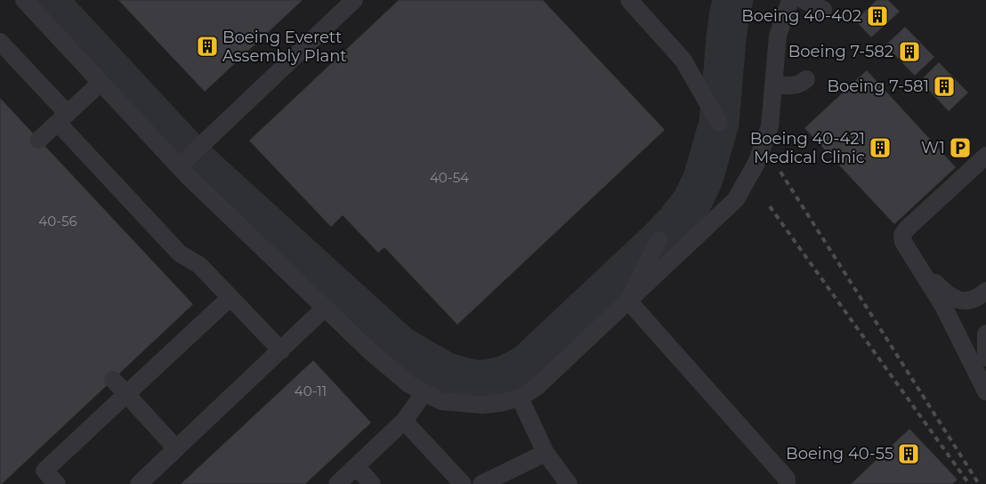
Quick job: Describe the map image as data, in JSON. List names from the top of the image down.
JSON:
{
  "places": {
    "building": [
      "Boeing 40-402",
      "Boeing Everett Assembly Plant",
      "Boeing 7-582",
      "Boeing 7-581",
      "Boeing 40-421 Medical Clinic",
      "Boeing 40-55"
    ],
    "parking": ["W1"]
  },
  "house_numbers": ["40-54", "40-56", "40-11"]
}
